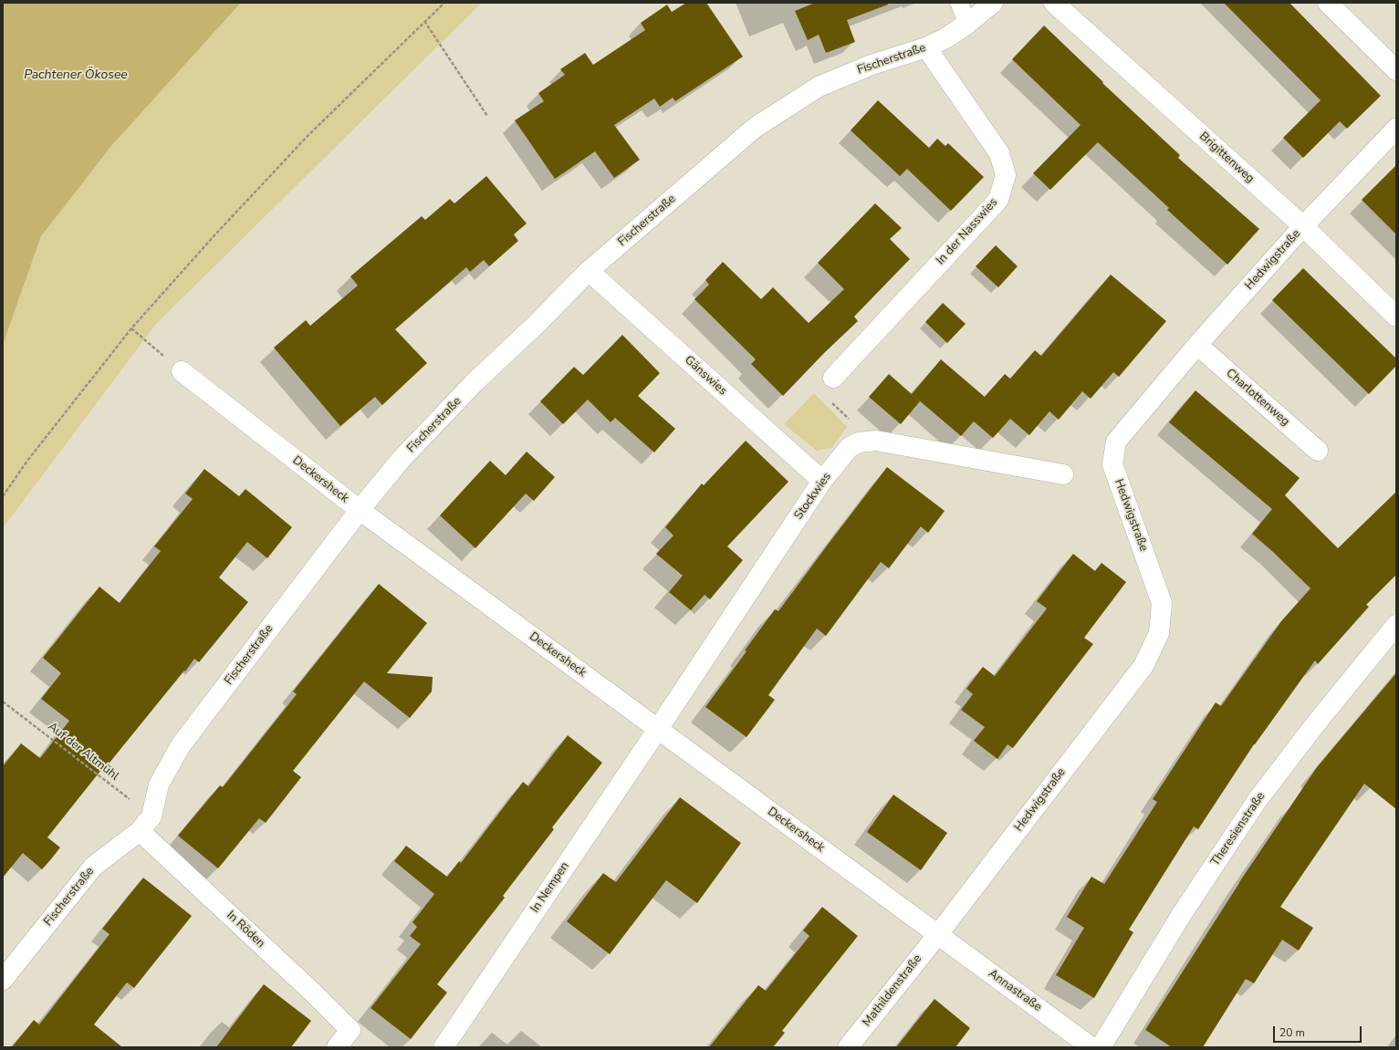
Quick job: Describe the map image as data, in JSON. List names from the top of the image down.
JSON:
{
  "streets": {
    "street": [
      "Fischerstraße",
      "Brigittenweg",
      "In der Nasswies",
      "Hedwigstraße",
      "Gänswies",
      "Charlottenweg",
      "Deckersheck",
      "Stockwies",
      "Theresienstraße",
      "In Nempen",
      "In Röden",
      "Mathildenstraße",
      "Annastraße"
    ],
    "path": ["Auf der Altmühl"]
  },
  "crossings": [
    ["Fischerstraße", "In der Nasswies"],
    ["Fischerstraße", "Gänswies"],
    ["Fischerstraße", "Deckersheck"],
    ["Fischerstraße", "Auf der Altmühl"],
    ["Fischerstraße", "In Röden"],
    ["Brigittenweg", "Hedwigstraße"],
    ["Hedwigstraße", "Charlottenweg"],
    ["Hedwigstraße", "Deckersheck"],
    ["Hedwigstraße", "Mathildenstraße"],
    ["Hedwigstraße", "Annastraße"],
    ["Gänswies", "Stockwies"],
    ["Deckersheck", "Stockwies"],
    ["Deckersheck", "In Nempen"],
    ["Deckersheck", "Mathildenstraße"],
    ["Deckersheck", "Annastraße"],
    ["Stockwies", "In Nempen"],
    ["Auf der Altmühl", "In Röden"],
    ["Mathildenstraße", "Annastraße"]
  ],
  "water": ["Pachtener Ökosee"],
  "scale_bar": "20 m"
}
